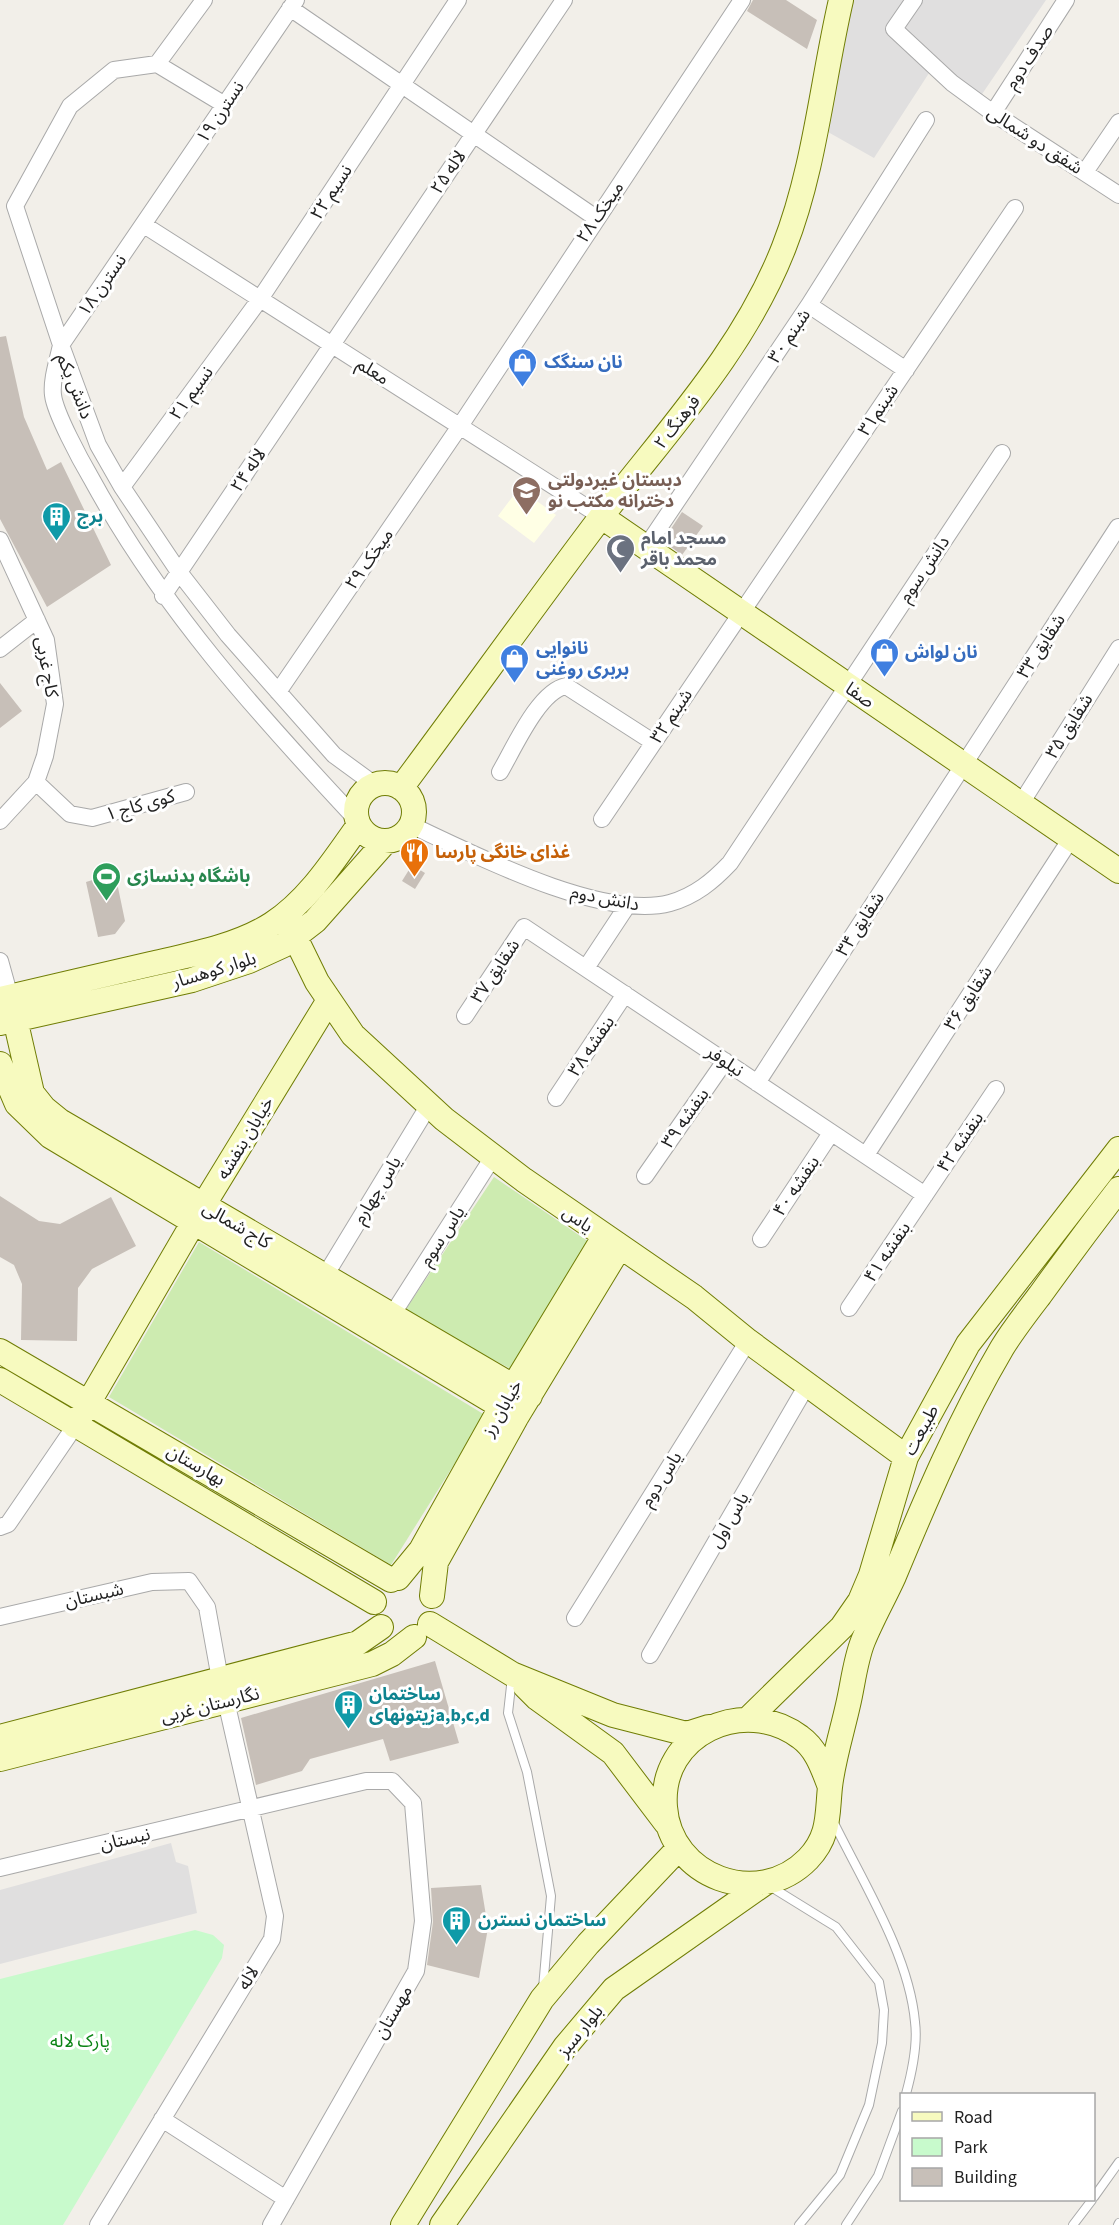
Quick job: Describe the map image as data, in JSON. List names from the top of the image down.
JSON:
{
  "streets": {
    "main road": [
      "فرهنگ ۲",
      "صفا",
      "بلوار کوهسار",
      "خیابان بنفشه",
      "یاس",
      "کاج شمالی",
      "خیابان رز",
      "طبیعت",
      "بهارستان",
      "نگارستان غربی",
      "بلوار سبز"
    ],
    "street": [
      "صدف دوم",
      "نسترن ۱۹",
      "شفق دو شمالی",
      "لاله ۲۵",
      "نسیم ۲۲",
      "میخک ۲۸",
      "نسترن ۱۸",
      "شبنم ۳۰",
      "معلم",
      "دانش یکم",
      "نسیم ۲۱",
      "شبنم۳۱",
      "لاله ۲۴",
      "میخک ۲۹",
      "دانش سوم",
      "شقایق ۳۳",
      "کاج غربی",
      "شبنم ۳۲",
      "شقایق ۳۵",
      "کوی کاج ۱",
      "دانش دوم",
      "شقایق ۳۴",
      "شقایق ۳۷",
      "شقایق ۳۶",
      "بنفشه ۳۸",
      "نیلوفر",
      "بنفشه ۳۹",
      "بنفشه ۴۲",
      "بنفشه ۴۰",
      "یاس چهارم",
      "یاس سوم",
      "بنفشه ۴۱",
      "یاس دوم",
      "یاس اول",
      "شبستان",
      "نیستان",
      "لاله",
      "مهستان"
    ]
  },
  "crossings": [
    ["صدف دوم", "شفق دو شمالی"],
    ["نسترن ۱۹", "نسترن ۱۸"],
    ["نسترن ۱۹", "معلم"],
    ["لاله ۲۵", "معلم"],
    ["لاله ۲۵", "لاله ۲۴"],
    ["نسیم ۲۲", "معلم"],
    ["نسیم ۲۲", "نسیم ۲۱"],
    ["میخک ۲۸", "معلم"],
    ["میخک ۲۸", "میخک ۲۹"],
    ["نسترن ۱۸", "معلم"],
    ["نسترن ۱۸", "دانش یکم"],
    ["شبنم ۳۰", "صفا"],
    ["معلم", "نسیم ۲۱"],
    ["معلم", "فرهنگ ۲"],
    ["معلم", "لاله ۲۴"],
    ["معلم", "میخک ۲۹"],
    ["معلم", "صفا"],
    ["دانش یکم", "نسیم ۲۱"],
    ["دانش یکم", "فرهنگ ۲"],
    ["دانش یکم", "لاله ۲۴"],
    ["دانش یکم", "میخک ۲۹"],
    ["دانش یکم", "دانش دوم"],
    ["دانش یکم", "بلوار کوهسار"],
    ["شبنم۳۱", "صفا"],
    ["شبنم۳۱", "شبنم ۳۲"],
    ["فرهنگ ۲", "صفا"],
    ["فرهنگ ۲", "دانش دوم"],
    ["فرهنگ ۲", "بلوار کوهسار"],
    ["دانش سوم", "صفا"],
    ["دانش سوم", "دانش دوم"],
    ["شقایق ۳۳", "صفا"],
    ["شقایق ۳۳", "شقایق ۳۴"],
    ["کاج غربی", "کوی کاج ۱"],
    ["صفا", "شبنم ۳۲"],
    ["صفا", "شقایق ۳۵"],
    ["صفا", "دانش دوم"],
    ["صفا", "شقایق ۳۴"],
    ["صفا", "شقایق ۳۶"],
    ["دانش دوم", "بلوار کوهسار"],
    ["شقایق ۳۴", "نیلوفر"],
    ["بلوار کوهسار", "یاس"],
    ["بلوار کوهسار", "کاج شمالی"],
    ["شقایق ۳۷", "نیلوفر"],
    ["شقایق ۳۶", "نیلوفر"],
    ["بنفشه ۳۸", "نیلوفر"],
    ["نیلوفر", "بنفشه ۳۹"],
    ["نیلوفر", "بنفشه ۴۲"],
    ["نیلوفر", "بنفشه ۴۰"],
    ["نیلوفر", "بنفشه ۴۱"],
    ["خیابان بنفشه", "یاس"],
    ["خیابان بنفشه", "کاج شمالی"],
    ["خیابان بنفشه", "بهارستان"],
    ["بنفشه ۴۲", "بنفشه ۴۱"],
    ["یاس چهارم", "یاس"],
    ["یاس چهارم", "کاج شمالی"],
    ["یاس", "یاس سوم"],
    ["یاس", "خیابان رز"],
    ["یاس", "طبیعت"],
    ["یاس", "یاس دوم"],
    ["یاس", "یاس اول"],
    ["کاج شمالی", "یاس سوم"],
    ["کاج شمالی", "خیابان رز"],
    ["خیابان رز", "بهارستان"],
    ["خیابان رز", "نگارستان غربی"],
    ["طبیعت", "بلوار سبز"],
    ["بهارستان", "نگارستان غربی"],
    ["شبستان", "لاله"],
    ["نگارستان غربی", "لاله"],
    ["نیستان", "لاله"],
    ["نیستان", "مهستان"]
  ],
  "parks": ["پارک لاله"],
  "places": {
    "shop": ["نان سنگک", "نان لواش", "نانوایی بربری روغنی"],
    "school or university": ["دبستان غیردولتی دخترانه مکتب نو"],
    "building": ["برج", "ساختمان زیتونهایa,b,c,d", "ساختمان نسترن"],
    "mosque": ["مسجد امام محمد باقر"],
    "restaurant": ["غذای خانگی پارسا"],
    "sports": ["باشگاه بدنسازی"]
  },
  "legend": ["Road", "Park", "Building"]
}
